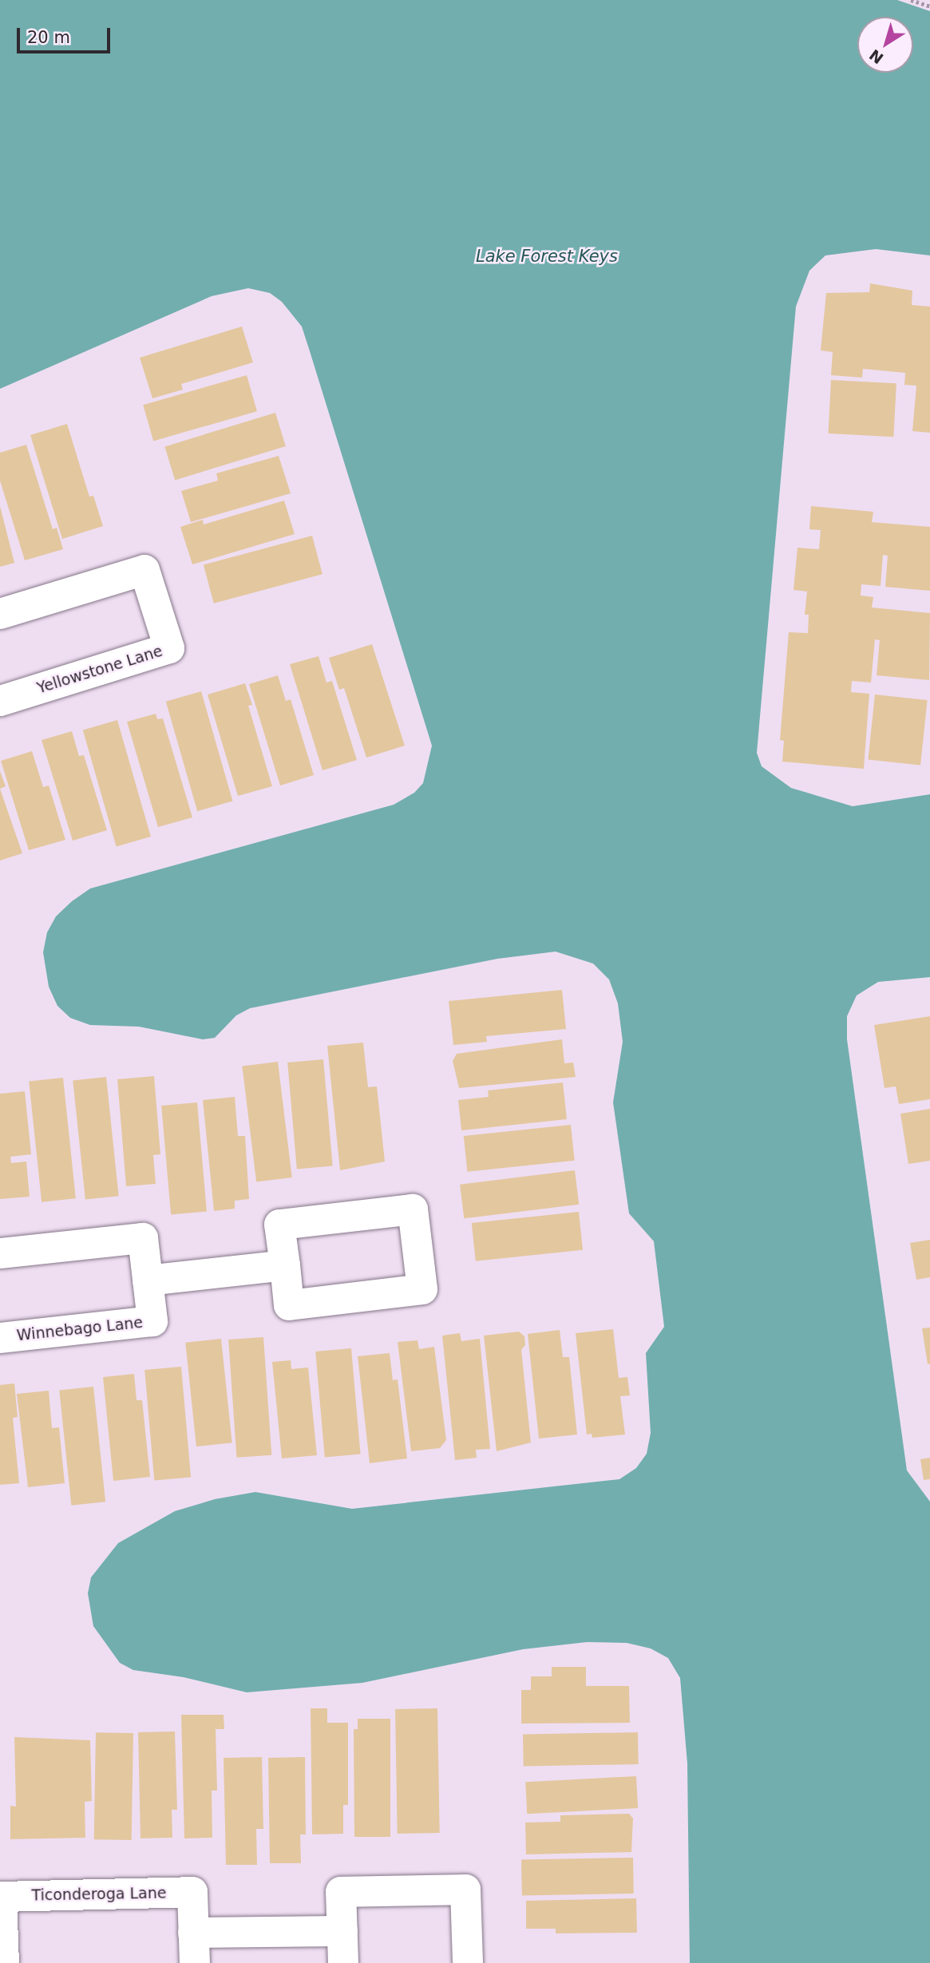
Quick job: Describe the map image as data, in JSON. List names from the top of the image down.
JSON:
{
  "streets": {
    "street": ["Yellowstone Lane", "Winnebago Lane", "Ticonderoga Lane"]
  },
  "water": ["Lake Forest Keys"],
  "scale_bar": "20 m",
  "north": "bottom left"
}
